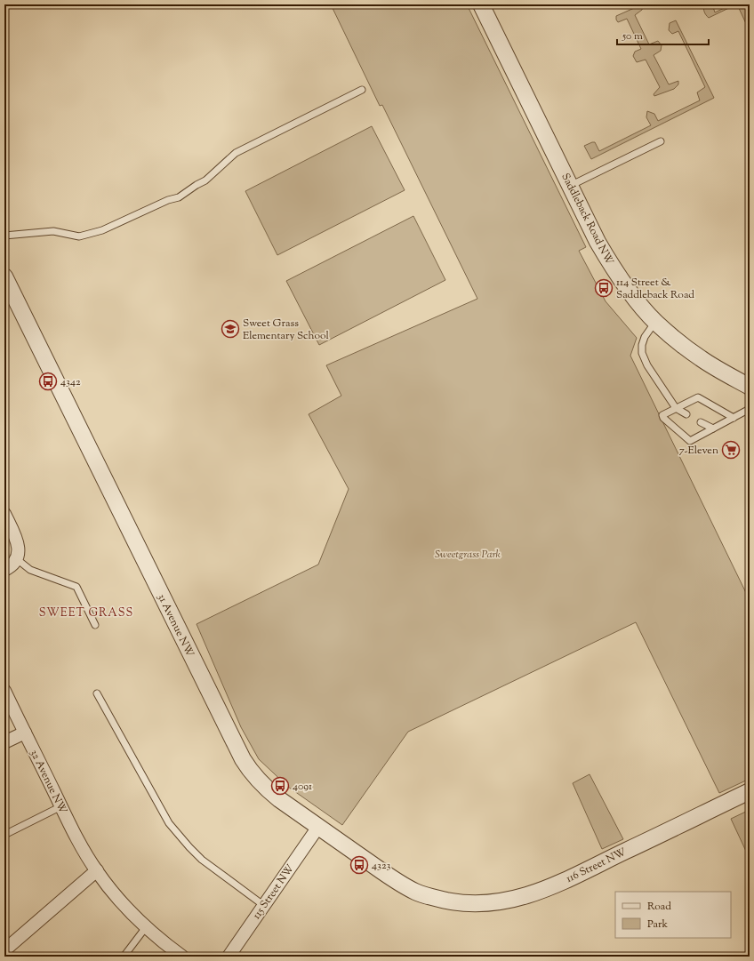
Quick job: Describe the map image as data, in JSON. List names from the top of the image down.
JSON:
{
  "streets": {
    "street": [
      "Saddleback Road NW",
      "31 Avenue NW",
      "32 Avenue NW",
      "116 Street NW",
      "115 Street NW"
    ]
  },
  "crossings": [
    ["31 Avenue NW", "116 Street NW"],
    ["31 Avenue NW", "115 Street NW"]
  ],
  "districts": ["SWEET GRASS"],
  "parks": ["Sweetgrass Park"],
  "places": {
    "bus stop": [
      "114 Street & Saddleback Road",
      "4342",
      "4091",
      "4323"
    ],
    "school or university": ["Sweet Grass Elementary School"],
    "supermarket": ["7-Eleven"]
  },
  "legend": ["Road", "Park"],
  "scale_bar": "50 m"
}
